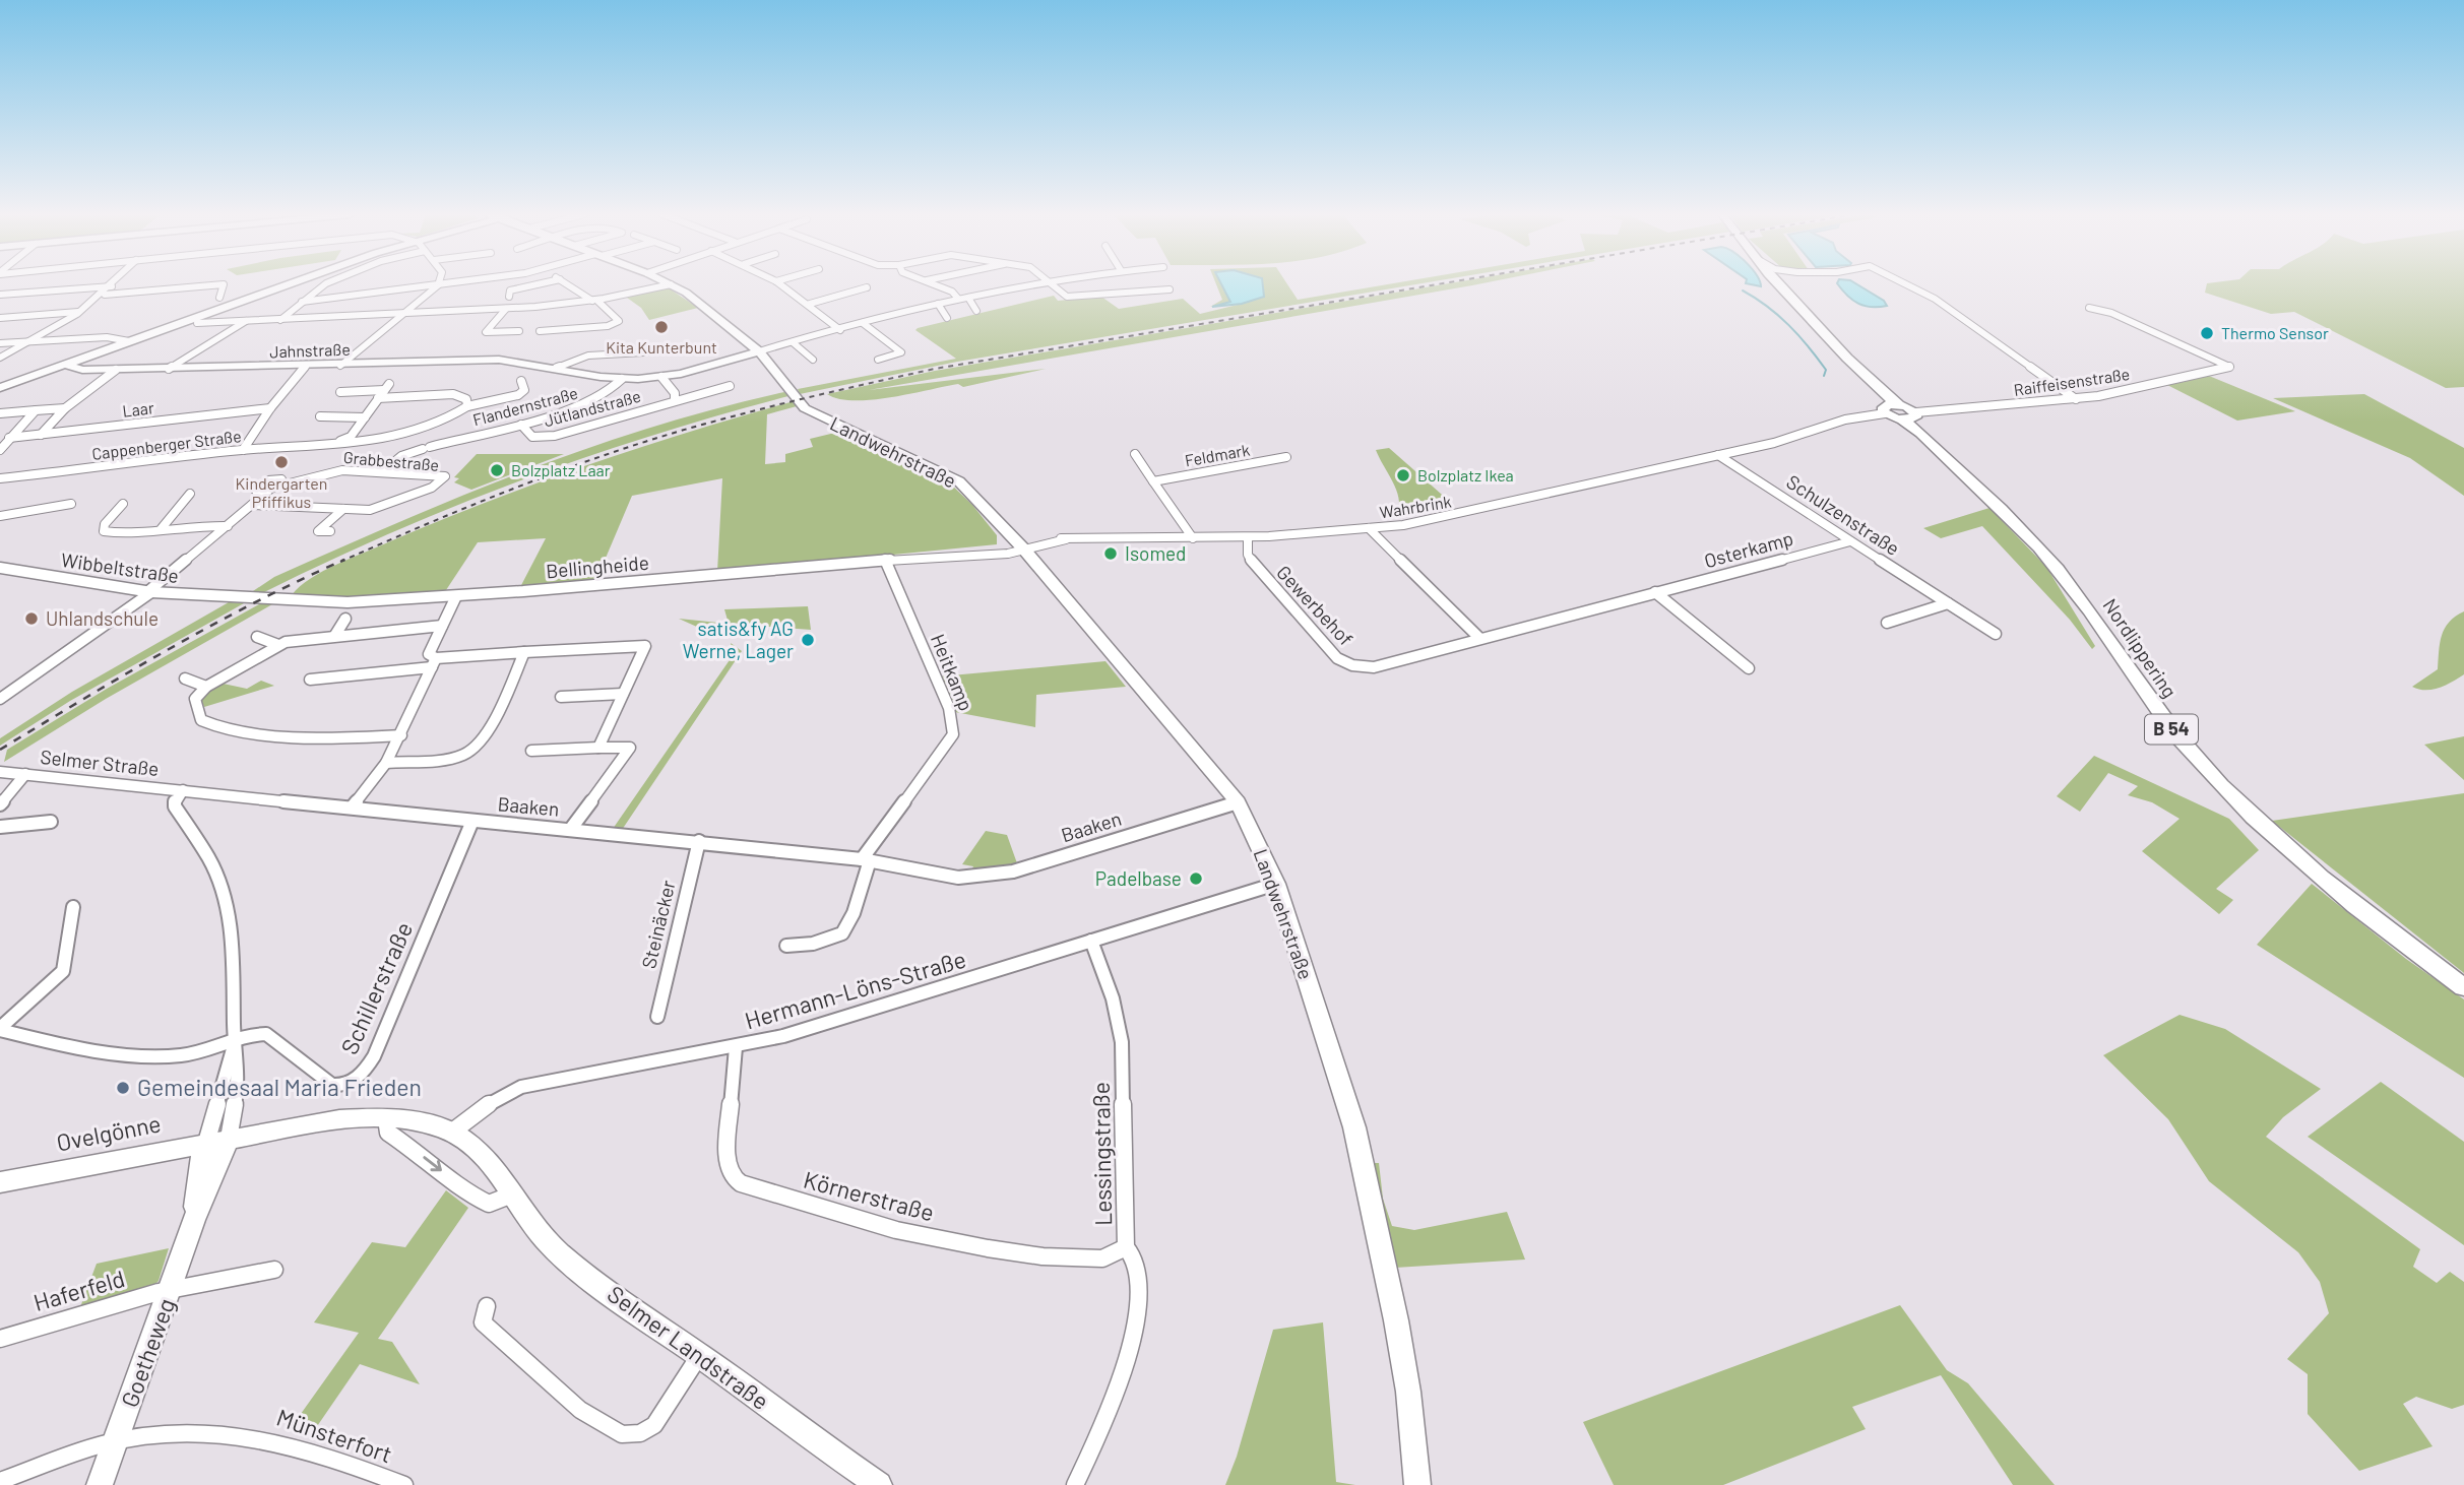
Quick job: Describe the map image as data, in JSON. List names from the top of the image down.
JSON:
{
  "streets": {
    "main road": ["Nordlippering", "B 54"],
    "street": [
      "Jahnstraße",
      "Raiffeisenstraße",
      "Flandernstraße",
      "Jütlandstraße",
      "Laar",
      "Cappenberger Straße",
      "Landwehrstraße",
      "Feldmark",
      "Grabbestraße",
      "Wahrbrink",
      "Schulzenstraße",
      "Osterkamp",
      "Bellingheide",
      "Wibbeltstraße",
      "Gewerbehof",
      "Heitkamp",
      "Selmer Straße",
      "Baaken",
      "Steinäcker",
      "Schillerstraße",
      "Hermann-Löns-Straße",
      "Ovelgönne",
      "Lessingstraße",
      "Körnerstraße",
      "Haferfeld",
      "Selmer Landstraße",
      "Goetheweg",
      "Münsterfort"
    ]
  },
  "crossings": [
    ["Jahnstraße", "Flandernstraße"],
    ["Jahnstraße", "Jütlandstraße"],
    ["Jahnstraße", "Landwehrstraße"],
    ["Raiffeisenstraße", "Nordlippering"],
    ["Flandernstraße", "Jütlandstraße"],
    ["Flandernstraße", "Grabbestraße"],
    ["Landwehrstraße", "Wahrbrink"],
    ["Landwehrstraße", "Bellingheide"],
    ["Landwehrstraße", "Baaken"],
    ["Landwehrstraße", "Hermann-Löns-Straße"],
    ["Wahrbrink", "Schulzenstraße"],
    ["Wahrbrink", "Bellingheide"],
    ["Wahrbrink", "Gewerbehof"],
    ["Schulzenstraße", "Osterkamp"],
    ["Osterkamp", "Gewerbehof"],
    ["Bellingheide", "Wibbeltstraße"],
    ["Bellingheide", "Heitkamp"],
    ["Heitkamp", "Baaken"],
    ["Selmer Straße", "Baaken"],
    ["Selmer Straße", "Schillerstraße"],
    ["Selmer Straße", "Ovelgönne"],
    ["Selmer Straße", "Selmer Landstraße"],
    ["Selmer Straße", "Goetheweg"],
    ["Baaken", "Steinäcker"],
    ["Baaken", "Schillerstraße"],
    ["Hermann-Löns-Straße", "Lessingstraße"],
    ["Hermann-Löns-Straße", "Körnerstraße"],
    ["Hermann-Löns-Straße", "Selmer Landstraße"],
    ["Ovelgönne", "Selmer Landstraße"],
    ["Ovelgönne", "Goetheweg"],
    ["Lessingstraße", "Körnerstraße"],
    ["Haferfeld", "Goetheweg"],
    ["Selmer Landstraße", "Goetheweg"],
    ["Goetheweg", "Münsterfort"]
  ],
  "places": [
    "Kita Kunterbunt",
    "Thermo Sensor",
    "Kindergarten Pfiffikus",
    "Bolzplatz Laar",
    "Bolzplatz Ikea",
    "Isomed",
    "Uhlandschule",
    "satis&fy AG Werne, Lager",
    "Padelbase",
    "Gemeindesaal Maria Frieden"
  ]
}
